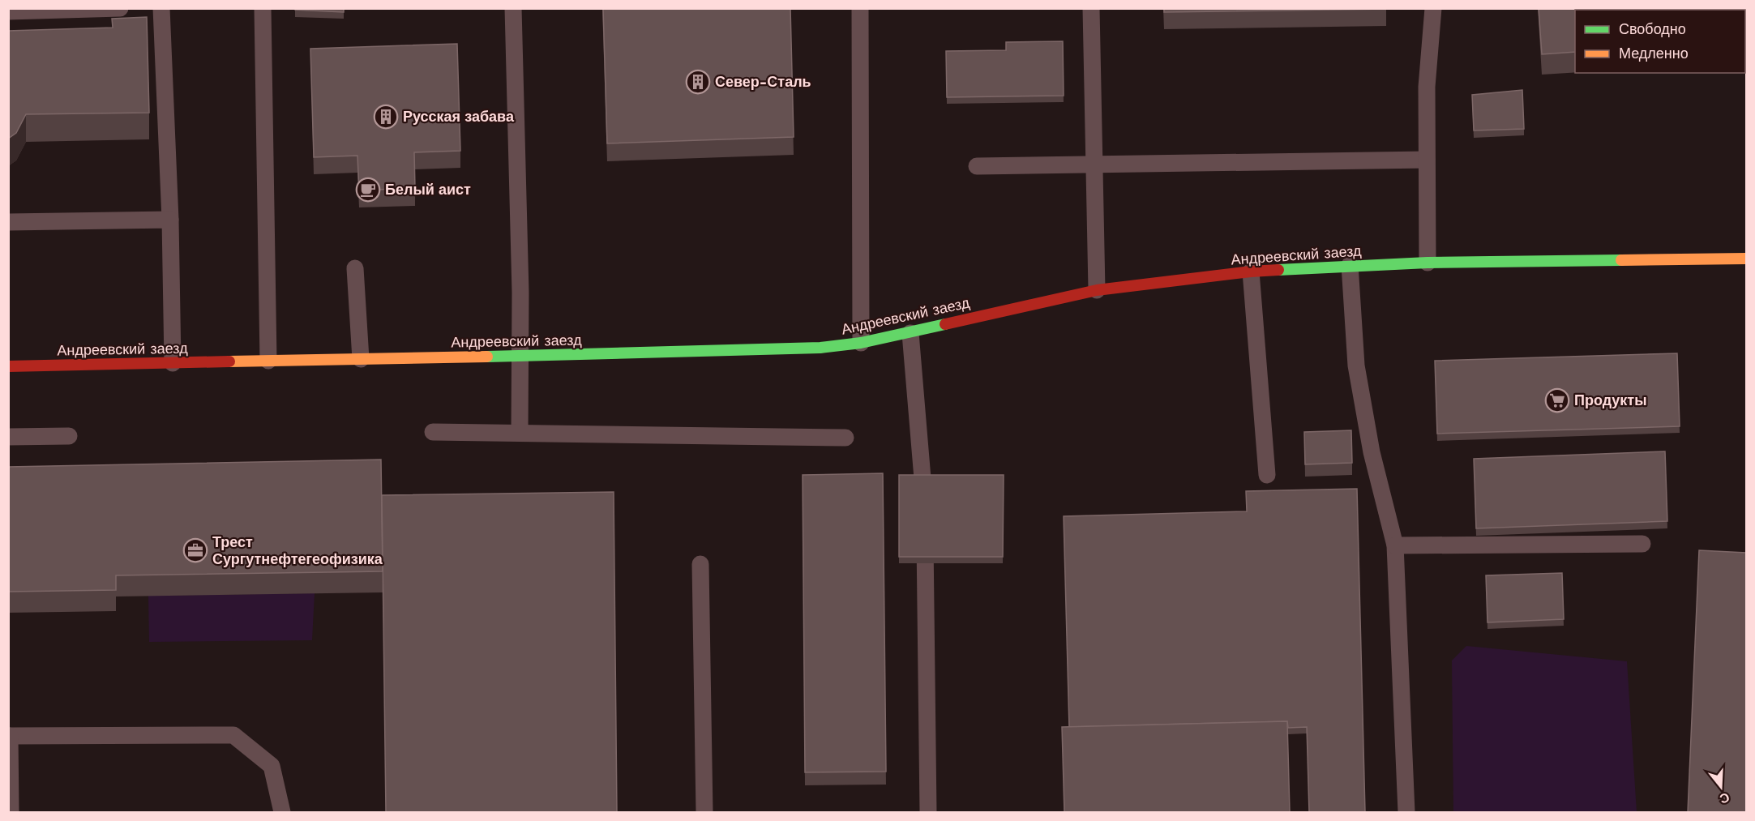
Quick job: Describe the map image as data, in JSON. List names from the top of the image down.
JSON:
{
  "streets": {
    "street": ["Андреевский заезд"]
  },
  "places": {
    "building": ["Север-Сталь", "Русская забава"],
    "cafe": ["Белый аист"],
    "supermarket": ["Продукты"],
    "office": ["Трест Сургутнефтегеофизика"]
  },
  "legend": ["Свободно", "Медленно"],
  "north": "bottom"
}
